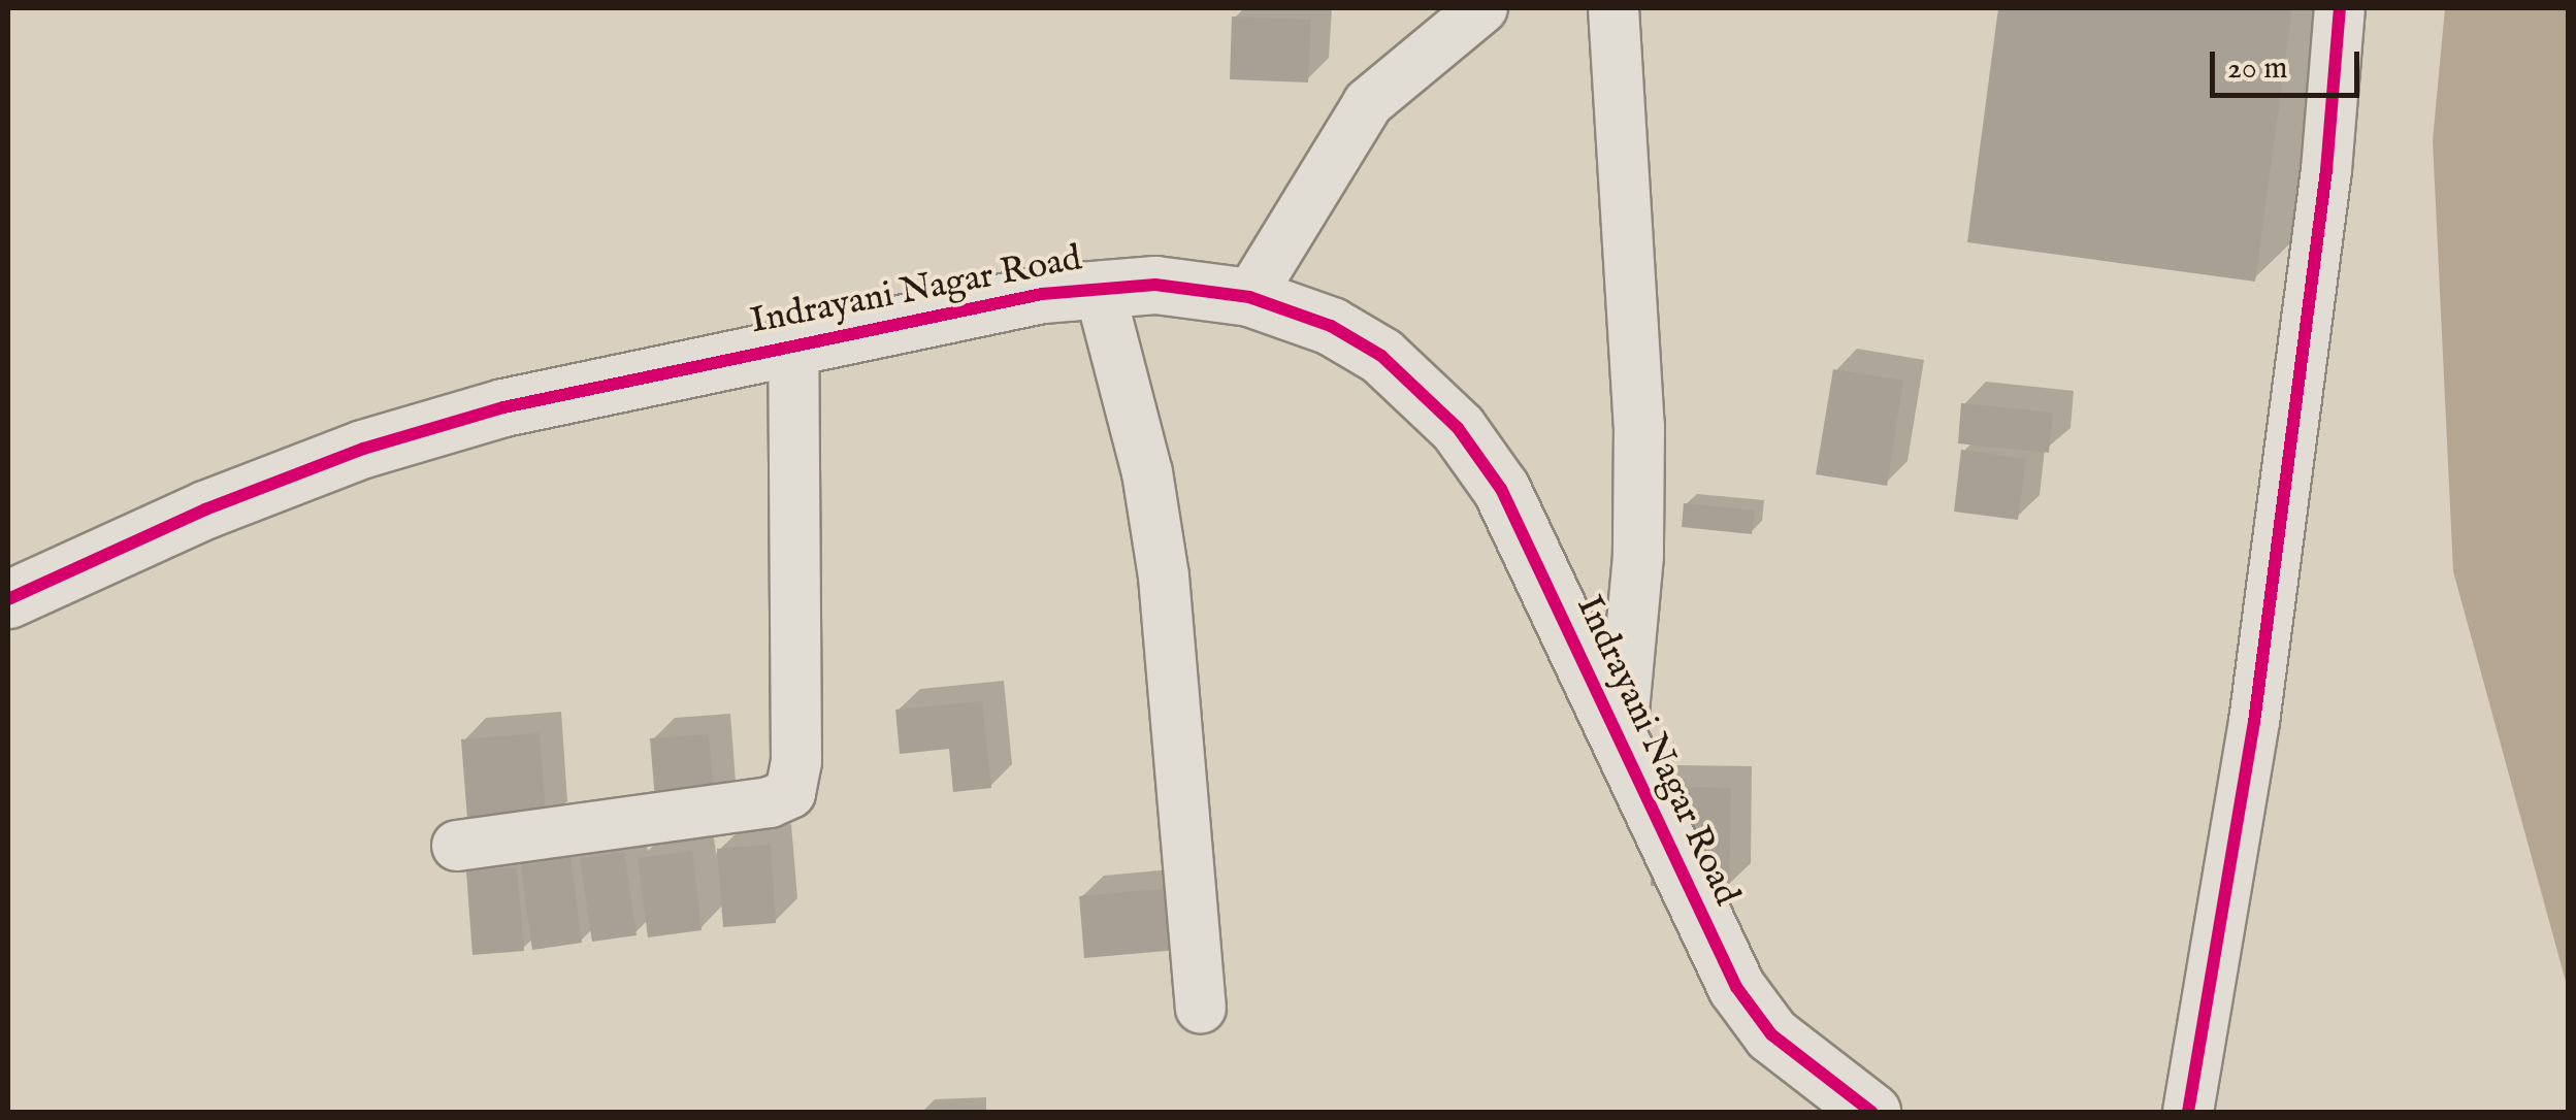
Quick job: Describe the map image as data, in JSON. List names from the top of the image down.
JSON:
{
  "streets": {
    "street": ["Indrayani Nagar Road"]
  },
  "scale_bar": "20 m"
}
